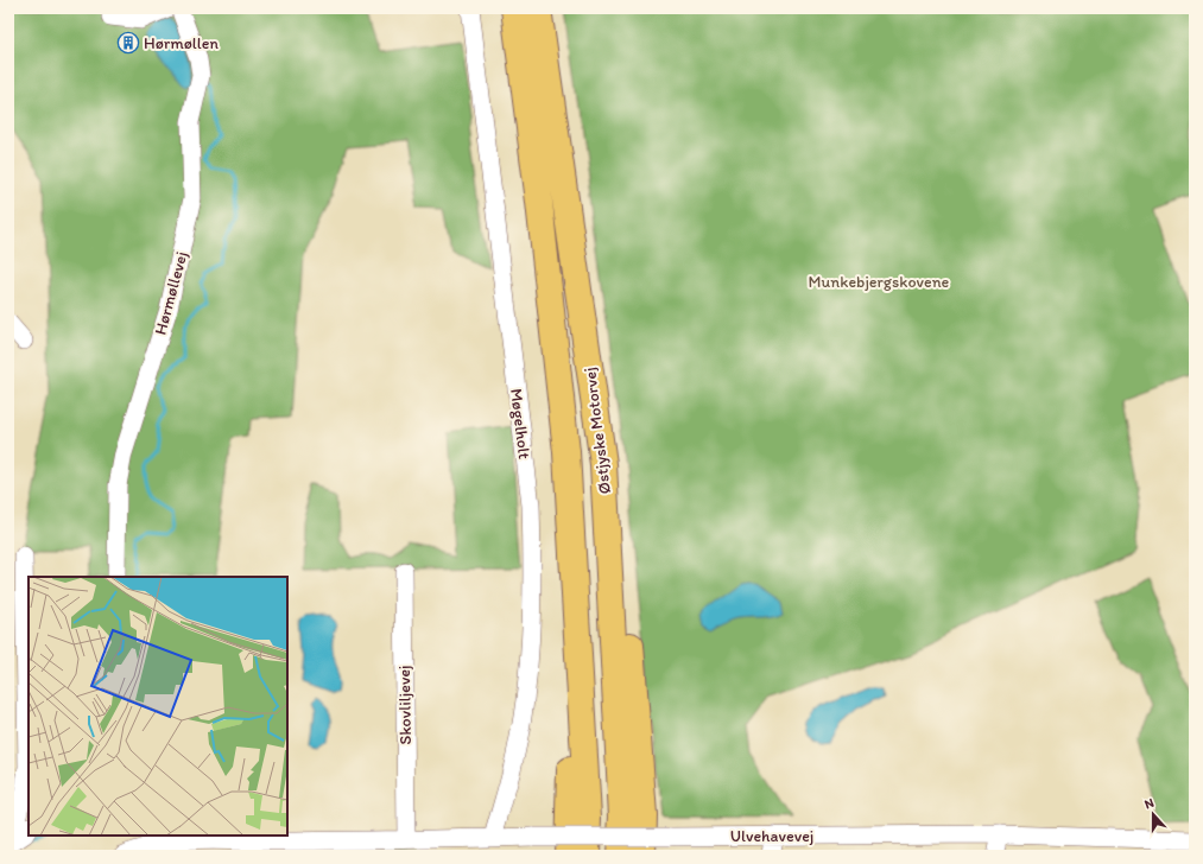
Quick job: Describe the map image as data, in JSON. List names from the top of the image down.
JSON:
{
  "streets": {
    "highway": ["Østjyske Motorvej"],
    "street": [
      "Hørmøllevej",
      "Møgelholt",
      "Skovliljevej",
      "Ulvehavevej"
    ]
  },
  "crossings": [
    ["Møgelholt", "Ulvehavevej"],
    ["Skovliljevej", "Ulvehavevej"]
  ],
  "parks": ["Munkebjergskovene"],
  "places": {
    "building": ["Hørmøllen"]
  },
  "north": "top"
}
